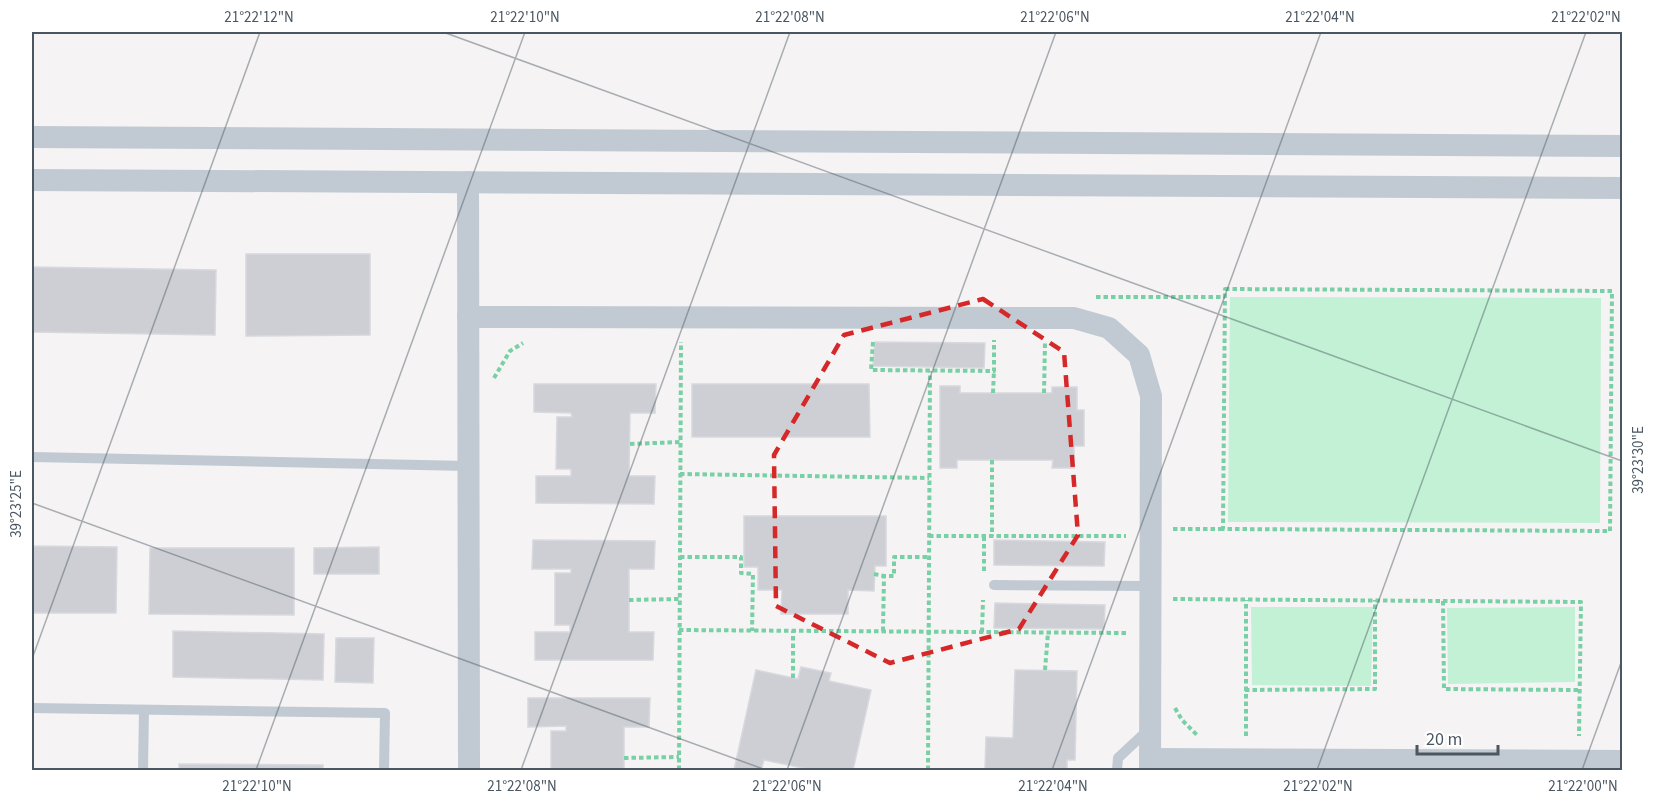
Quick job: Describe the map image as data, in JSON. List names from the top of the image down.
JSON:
{
  "scale_bar": "20 m",
  "coordinates": [
    "21°22'12\"N",
    "21°22'10\"N",
    "21°22'08\"N",
    "21°22'06\"N",
    "21°22'04\"N",
    "21°22'02\"N",
    "39°23'30\"E",
    "39°23'25\"E",
    "21°22'00\"N"
  ]
}
